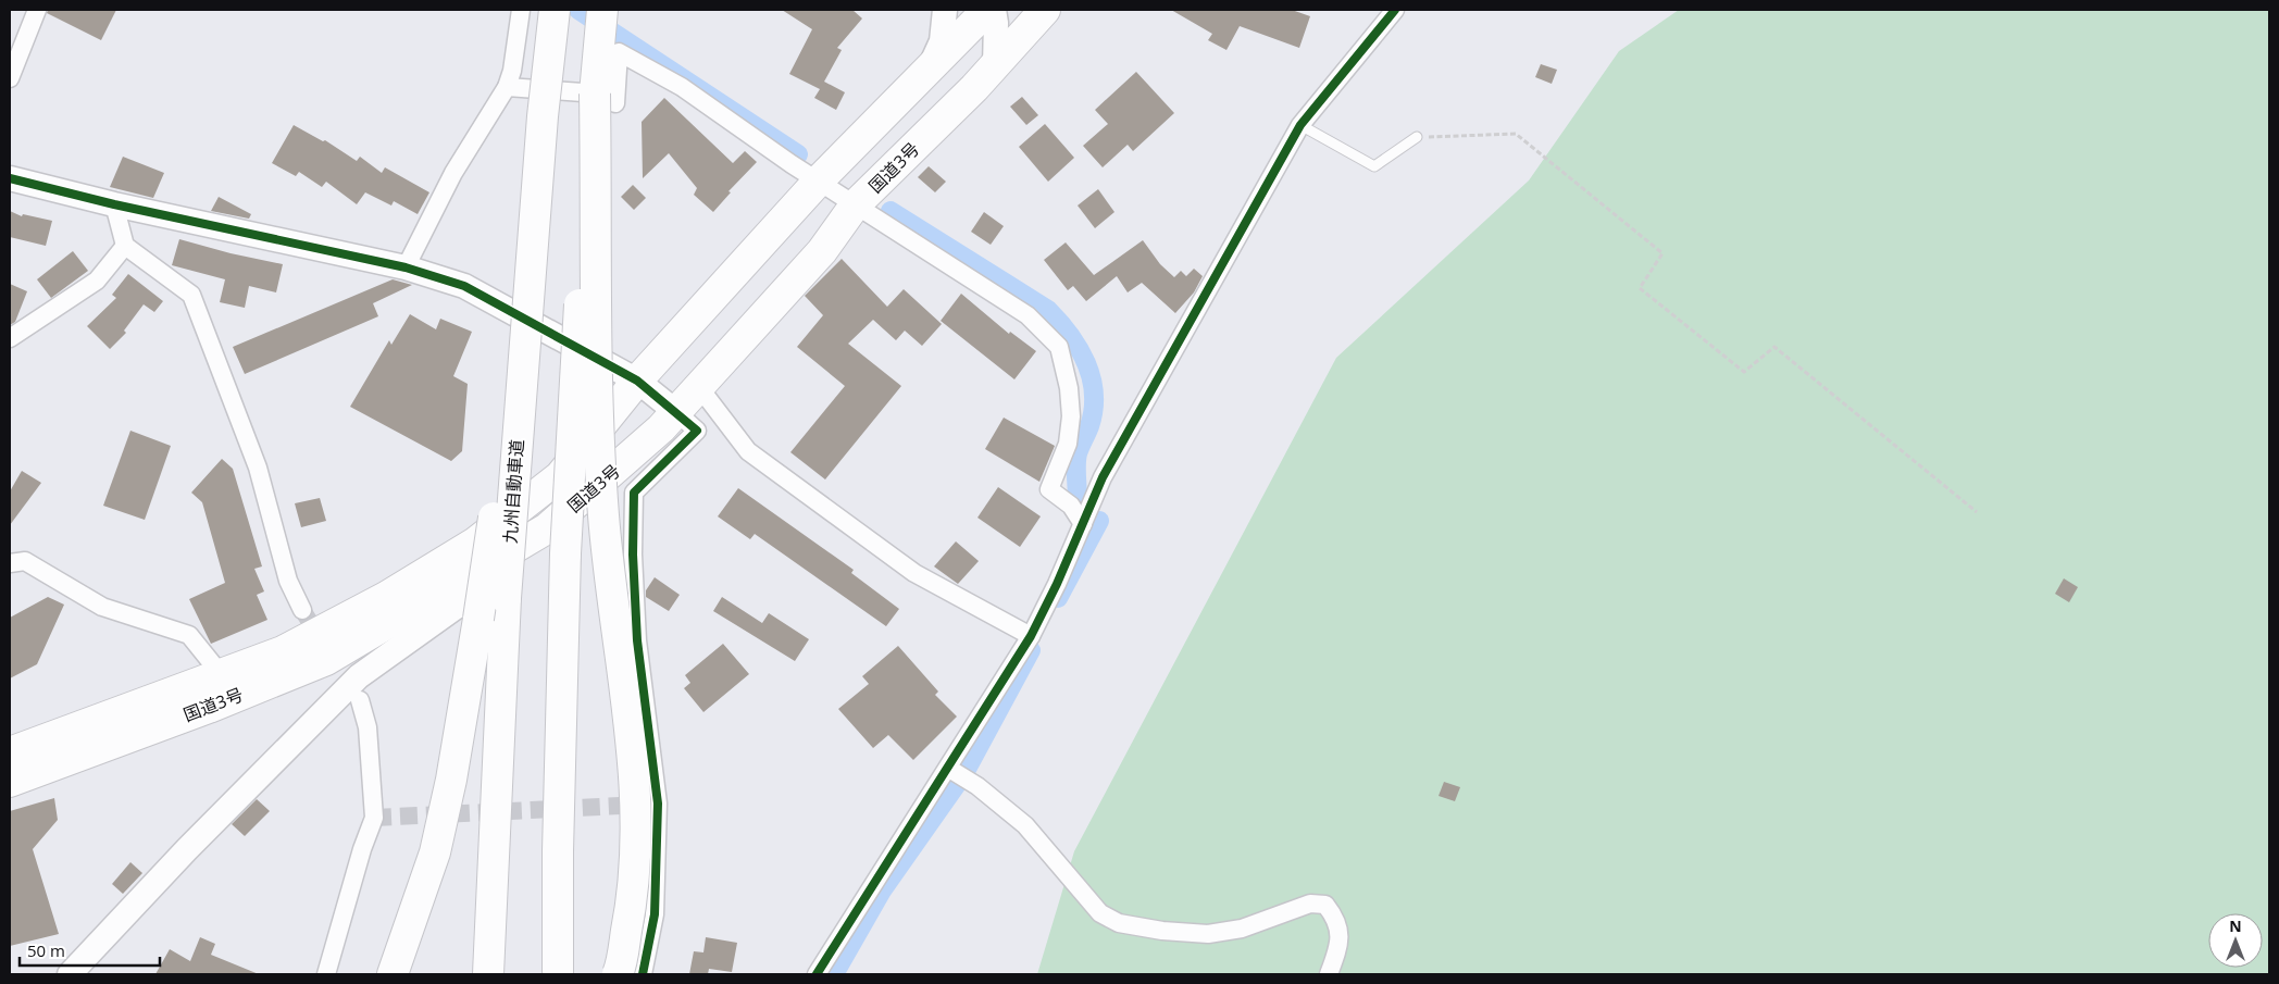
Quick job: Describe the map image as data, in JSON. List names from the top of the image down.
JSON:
{
  "streets": {
    "highway": ["国道3号", "九州自動車道"]
  },
  "scale_bar": "50 m",
  "north": "top"
}
